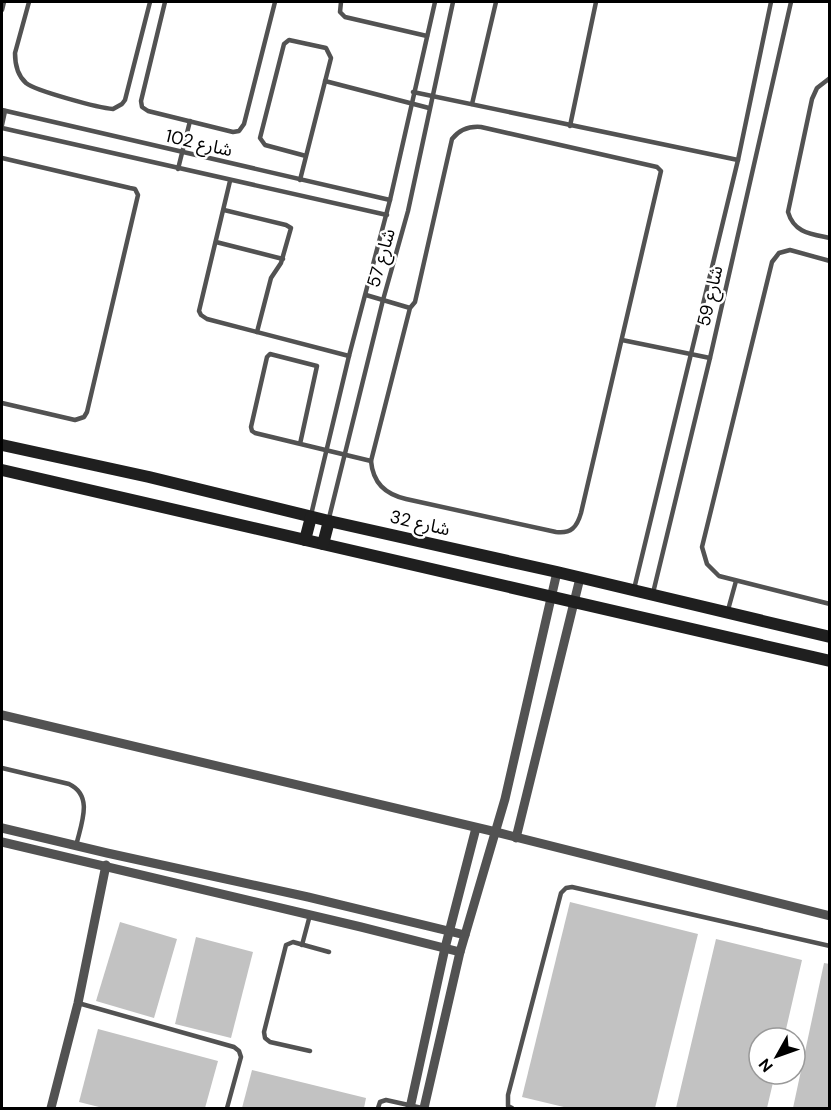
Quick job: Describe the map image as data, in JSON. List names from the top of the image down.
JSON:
{
  "streets": {
    "main road": ["شارع 32"],
    "lane": ["شارع 102", "شارع 57", "شارع 59"]
  },
  "crossings": [
    ["شارع 102", "شارع 57"],
    ["شارع 57", "شارع 32"],
    ["شارع 59", "شارع 32"]
  ],
  "north": "bottom left"
}
